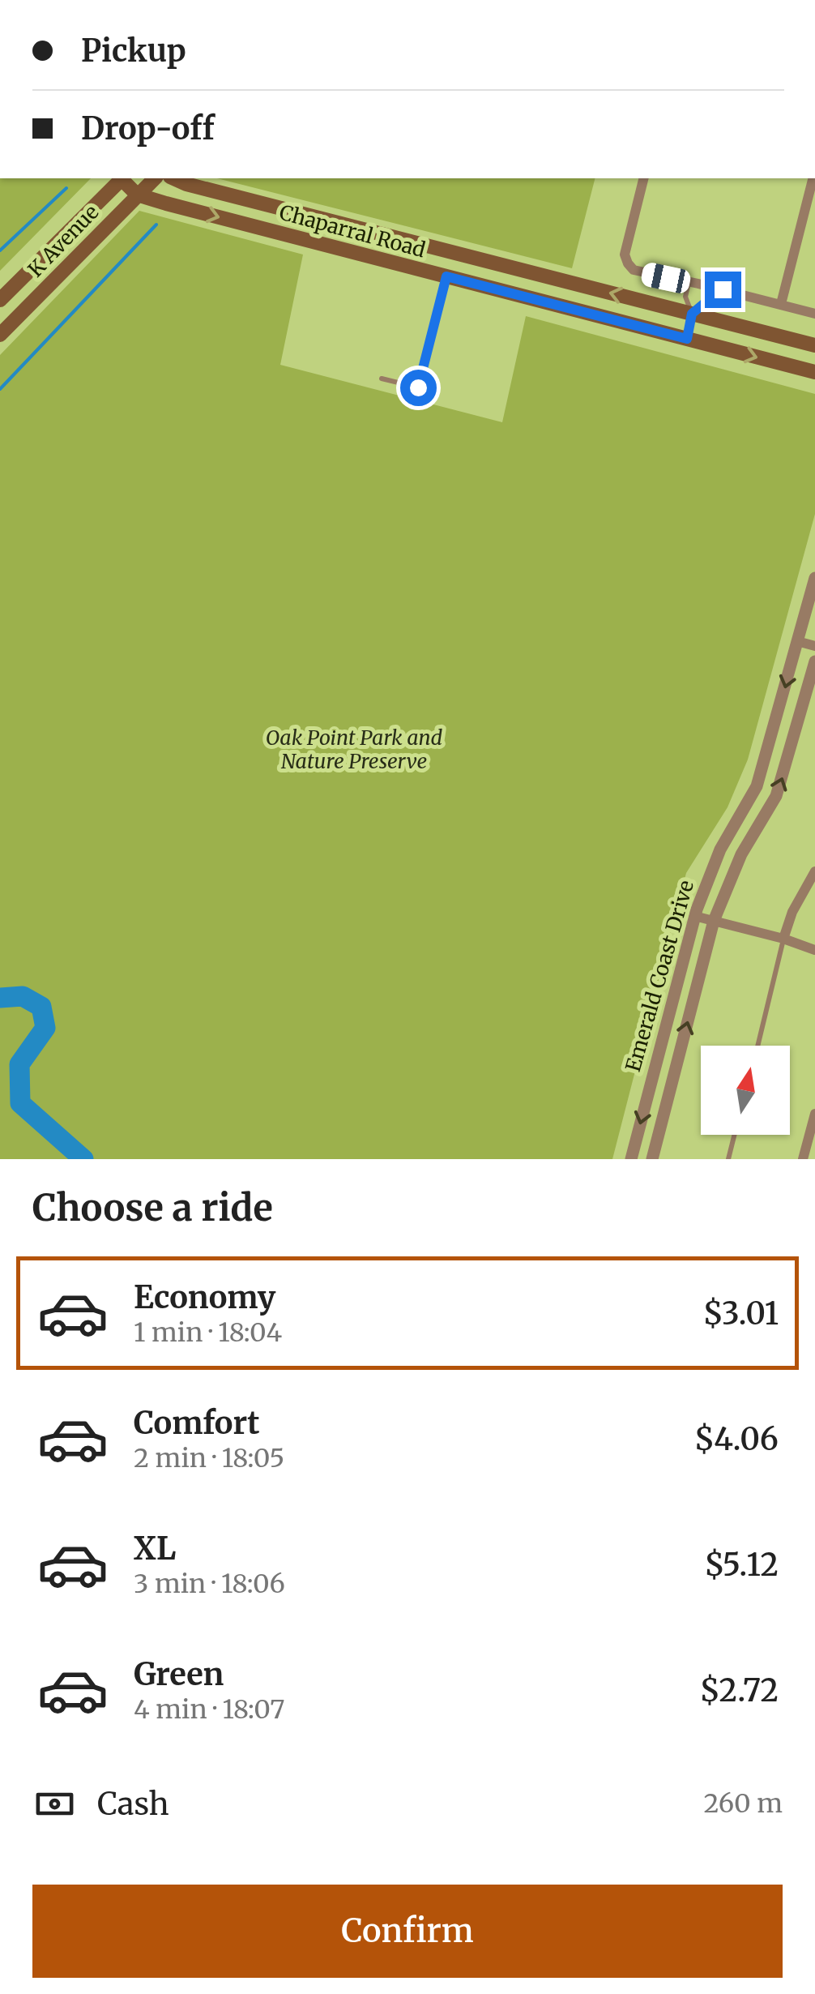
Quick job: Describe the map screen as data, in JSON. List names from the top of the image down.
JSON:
{
  "streets": {
    "main road": ["Chaparral Road", "K Avenue"],
    "street": ["Emerald Coast Drive"]
  },
  "crossings": [
    ["Chaparral Road", "K Avenue"]
  ],
  "parks": ["Oak Point Park and Nature Preserve"],
  "north": "top",
  "page": {
    "banner": ["Pickup", "Drop-off"],
    "heading": "Choose a ride",
    "list": [
      {
        "name": "Economy",
        "note": "1 min · 18:04",
        "value": "$3.01"
      },
      {
        "name": "Comfort",
        "note": "2 min · 18:05",
        "value": "$4.06"
      },
      {
        "name": "XL",
        "note": "3 min · 18:06",
        "value": "$5.12"
      },
      {
        "name": "Green",
        "note": "4 min · 18:07",
        "value": "$2.72"
      }
    ],
    "pay": ["Cash", "260 m"],
    "buttons": "Confirm"
  }
}
